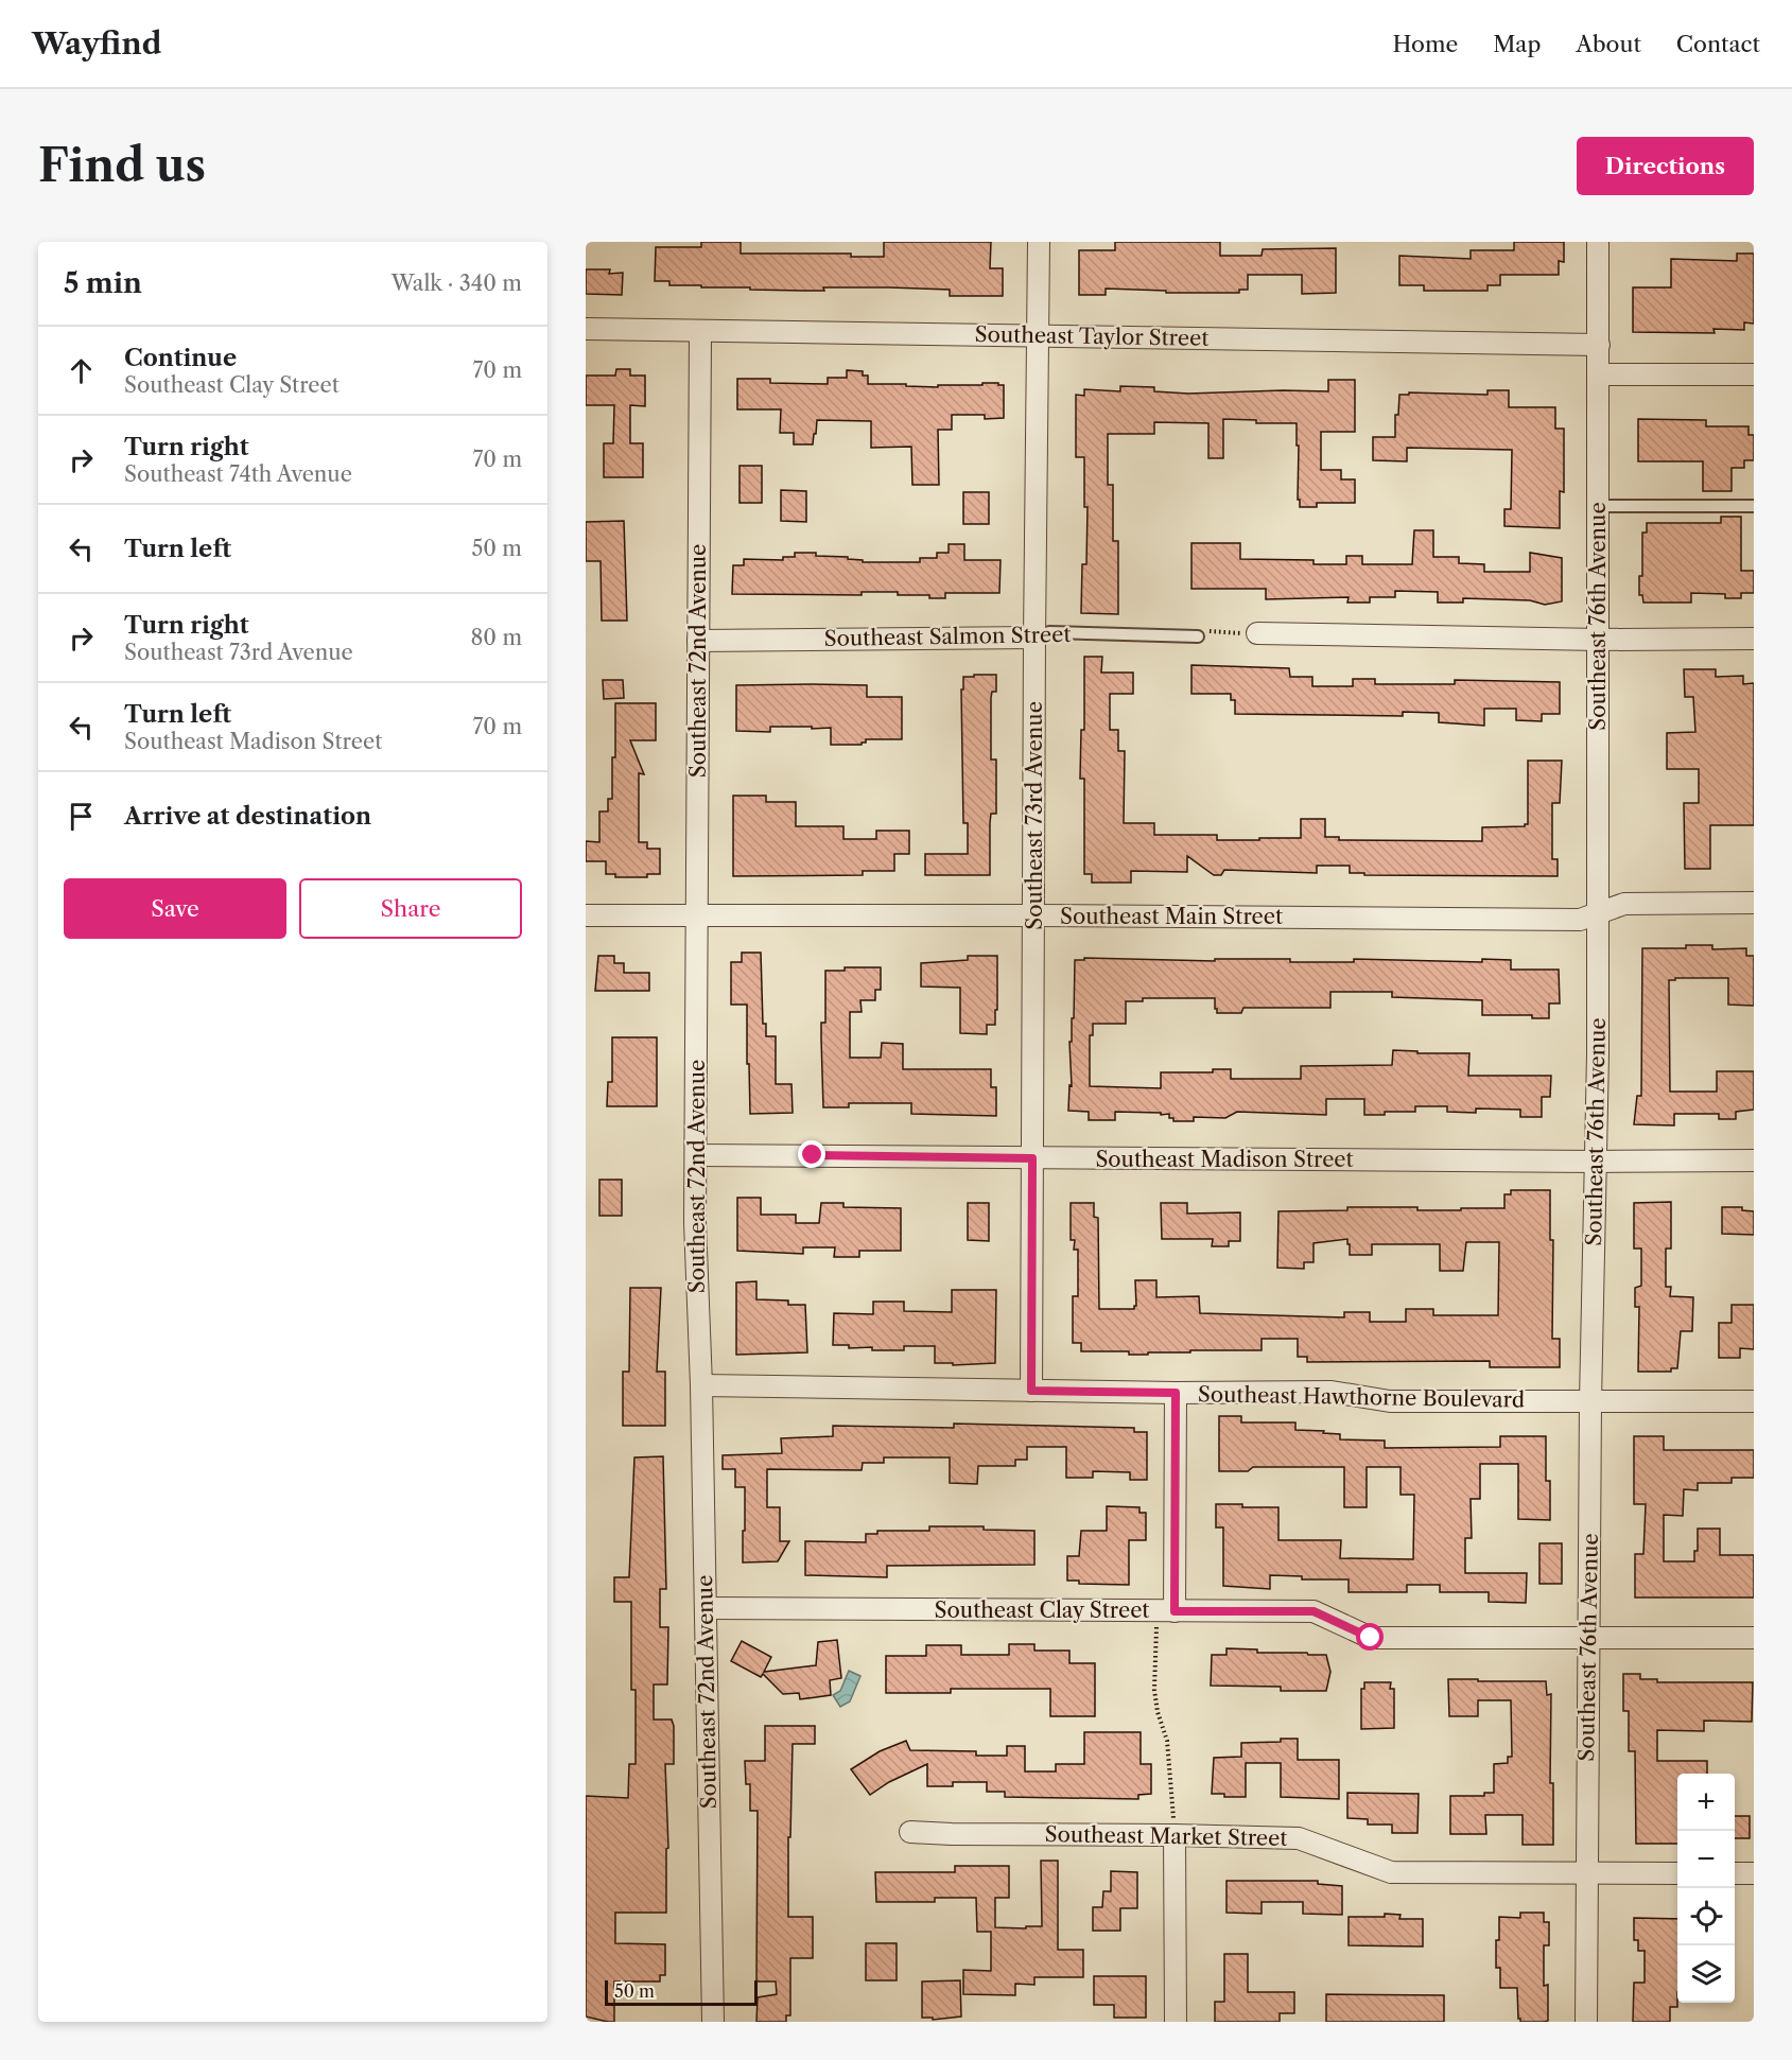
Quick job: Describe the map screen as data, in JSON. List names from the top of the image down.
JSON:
{
  "streets": {
    "street": [
      "Southeast Taylor Street",
      "Southeast 76th Avenue",
      "Southeast Salmon Street",
      "Southeast 72nd Avenue",
      "Southeast 73rd Avenue",
      "Southeast Main Street",
      "Southeast Madison Street",
      "Southeast Hawthorne Boulevard",
      "Southeast Clay Street",
      "Southeast Market Street"
    ]
  },
  "crossings": [
    ["Southeast Taylor Street", "Southeast 76th Avenue"],
    ["Southeast Taylor Street", "Southeast 72nd Avenue"],
    ["Southeast Taylor Street", "Southeast 73rd Avenue"],
    ["Southeast 76th Avenue", "Southeast Main Street"],
    ["Southeast 76th Avenue", "Southeast Madison Street"],
    ["Southeast 76th Avenue", "Southeast Hawthorne Boulevard"],
    ["Southeast 76th Avenue", "Southeast Clay Street"],
    ["Southeast 76th Avenue", "Southeast Market Street"],
    ["Southeast Salmon Street", "Southeast 72nd Avenue"],
    ["Southeast Salmon Street", "Southeast 73rd Avenue"],
    ["Southeast 72nd Avenue", "Southeast Main Street"],
    ["Southeast 72nd Avenue", "Southeast Madison Street"],
    ["Southeast 72nd Avenue", "Southeast Hawthorne Boulevard"],
    ["Southeast 72nd Avenue", "Southeast Clay Street"],
    ["Southeast 73rd Avenue", "Southeast Main Street"],
    ["Southeast 73rd Avenue", "Southeast Madison Street"],
    ["Southeast 73rd Avenue", "Southeast Hawthorne Boulevard"]
  ],
  "scale_bar": "50 m",
  "page": {
    "header": "Wayfind",
    "nav": [
      "Home",
      "Map",
      "About",
      "Contact"
    ],
    "buttons": [
      "Directions",
      ["Save", "Share"]
    ],
    "title": "Find us",
    "heading": ["5 min", "Walk · 340 m"],
    "list": [
      ["Continue", "Southeast Clay Street", "70 m"],
      ["Turn right", "Southeast 74th Avenue", "70 m"],
      ["Turn left", "50 m"],
      ["Turn right", "Southeast 73rd Avenue", "80 m"],
      ["Turn left", "Southeast Madison Street", "70 m"],
      "Arrive at destination"
    ],
    "map_buttons": ["+", "−"],
    "scale": "50 m"
  }
}
